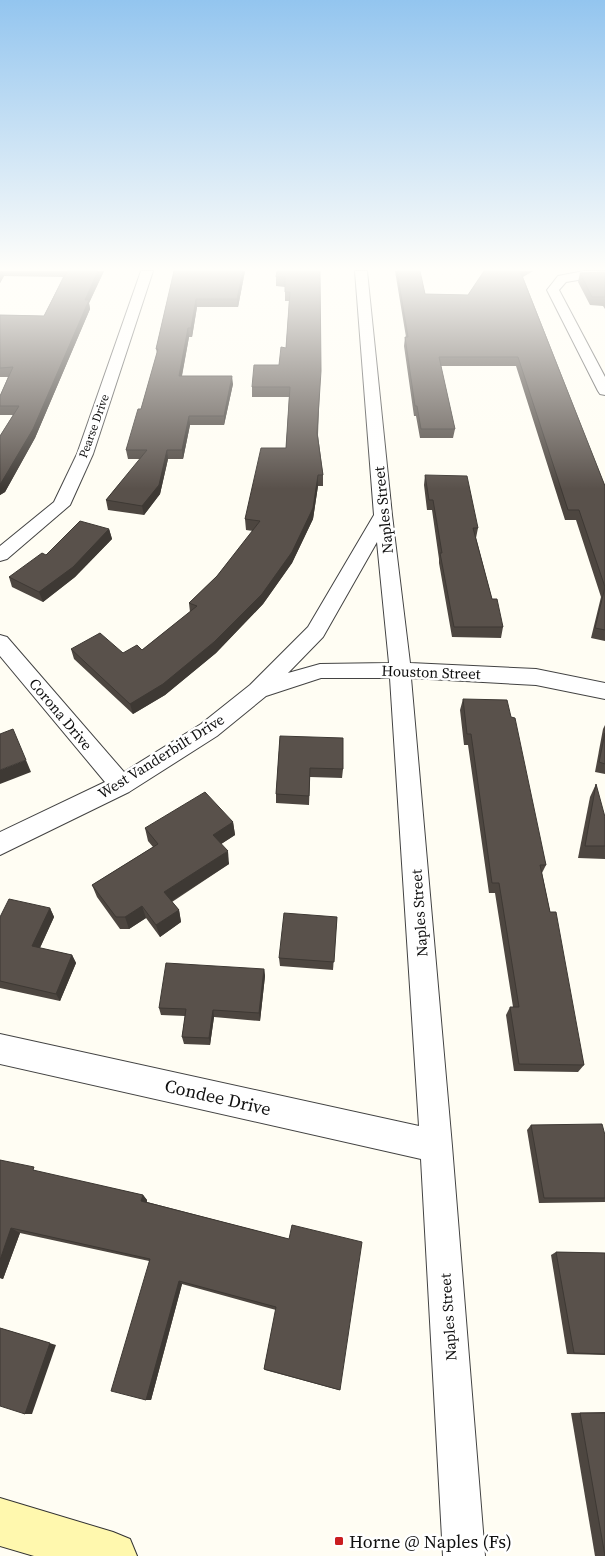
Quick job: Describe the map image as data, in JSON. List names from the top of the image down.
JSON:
{
  "streets": {
    "street": [
      "Pearse Drive",
      "Naples Street",
      "Houston Street",
      "Corona Drive",
      "West Vanderbilt Drive",
      "Condee Drive"
    ]
  },
  "crossings": [
    ["Naples Street", "Houston Street"],
    ["Naples Street", "West Vanderbilt Drive"],
    ["Naples Street", "Condee Drive"],
    ["Houston Street", "West Vanderbilt Drive"],
    ["Corona Drive", "West Vanderbilt Drive"]
  ],
  "places": {
    "transit": ["Horne @ Naples (Fs)"]
  }
}
